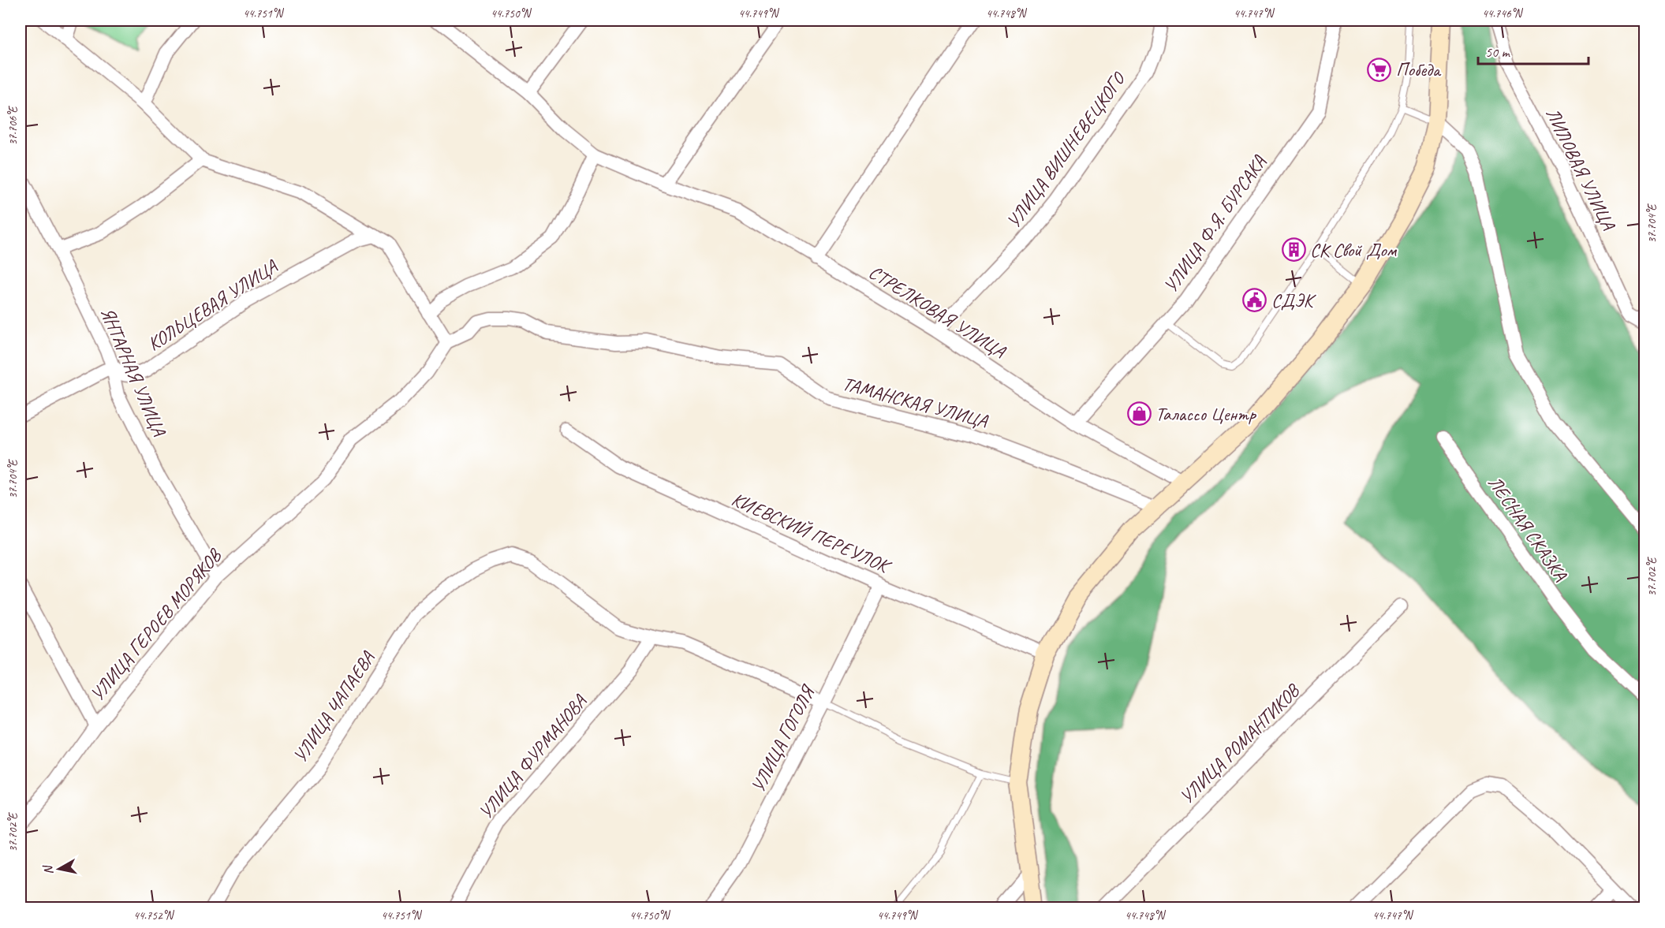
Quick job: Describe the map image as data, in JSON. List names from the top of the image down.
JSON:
{
  "streets": {
    "street": [
      "УЛИЦА ВИШНЕВЕЦКОГО",
      "ЛИЛОВАЯ УЛИЦА",
      "УЛИЦА Ф.Я. БУРСАКА",
      "КОЛЬЦЕВАЯ УЛИЦА",
      "СТРЕЛКОВАЯ УЛИЦА",
      "ЯНТАРНАЯ УЛИЦА",
      "ТАМАНСКАЯ УЛИЦА",
      "ЛЕСНАЯ СКАЗКА",
      "КИЕВСКИЙ ПЕРЕУЛОК",
      "УЛИЦА ГЕРОЕВ МОРЯКОВ",
      "УЛИЦА ЧАПАЕВА",
      "УЛИЦА ГОГОЛЯ",
      "УЛИЦА РОМАНТИКОВ",
      "УЛИЦА ФУРМАНОВА"
    ]
  },
  "crossings": [
    ["УЛИЦА ВИШНЕВЕЦКОГО", "СТРЕЛКОВАЯ УЛИЦА"],
    ["УЛИЦА Ф.Я. БУРСАКА", "СТРЕЛКОВАЯ УЛИЦА"],
    ["КОЛЬЦЕВАЯ УЛИЦА", "ЯНТАРНАЯ УЛИЦА"],
    ["ЯНТАРНАЯ УЛИЦА", "УЛИЦА ГЕРОЕВ МОРЯКОВ"],
    ["ТАМАНСКАЯ УЛИЦА", "УЛИЦА ГЕРОЕВ МОРЯКОВ"],
    ["КИЕВСКИЙ ПЕРЕУЛОК", "УЛИЦА ГОГОЛЯ"],
    ["УЛИЦА ЧАПАЕВА", "УЛИЦА ФУРМАНОВА"]
  ],
  "places": {
    "supermarket": ["Победа"],
    "building": ["СК Свой Дом"],
    "public building": ["СДЭК"],
    "shop": ["Талассо Центр"]
  },
  "scale_bar": "50 m",
  "north": "left",
  "coordinates": [
    "44.751°N",
    "44.750°N",
    "44.749°N",
    "44.748°N",
    "44.747°N",
    "44.746°N",
    "37.706°E",
    "37.704°E",
    "37.702°E",
    "44.752°N"
  ]
}
